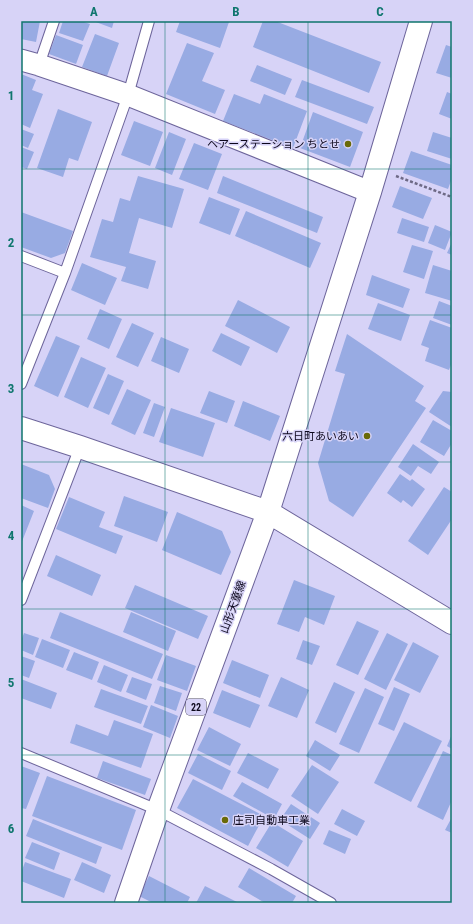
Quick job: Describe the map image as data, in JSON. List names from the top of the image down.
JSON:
{
  "streets": {
    "street": ["山形天童線", "22"]
  },
  "places": ["ヘアーステーション ちとせ", "六日町あいあい", "庄司自動車工業"],
  "grid": {
    "columns": ["A", "B", "C"],
    "rows": [
      "1",
      "2",
      "3",
      "4",
      "5",
      "6"
    ]
  }
}
